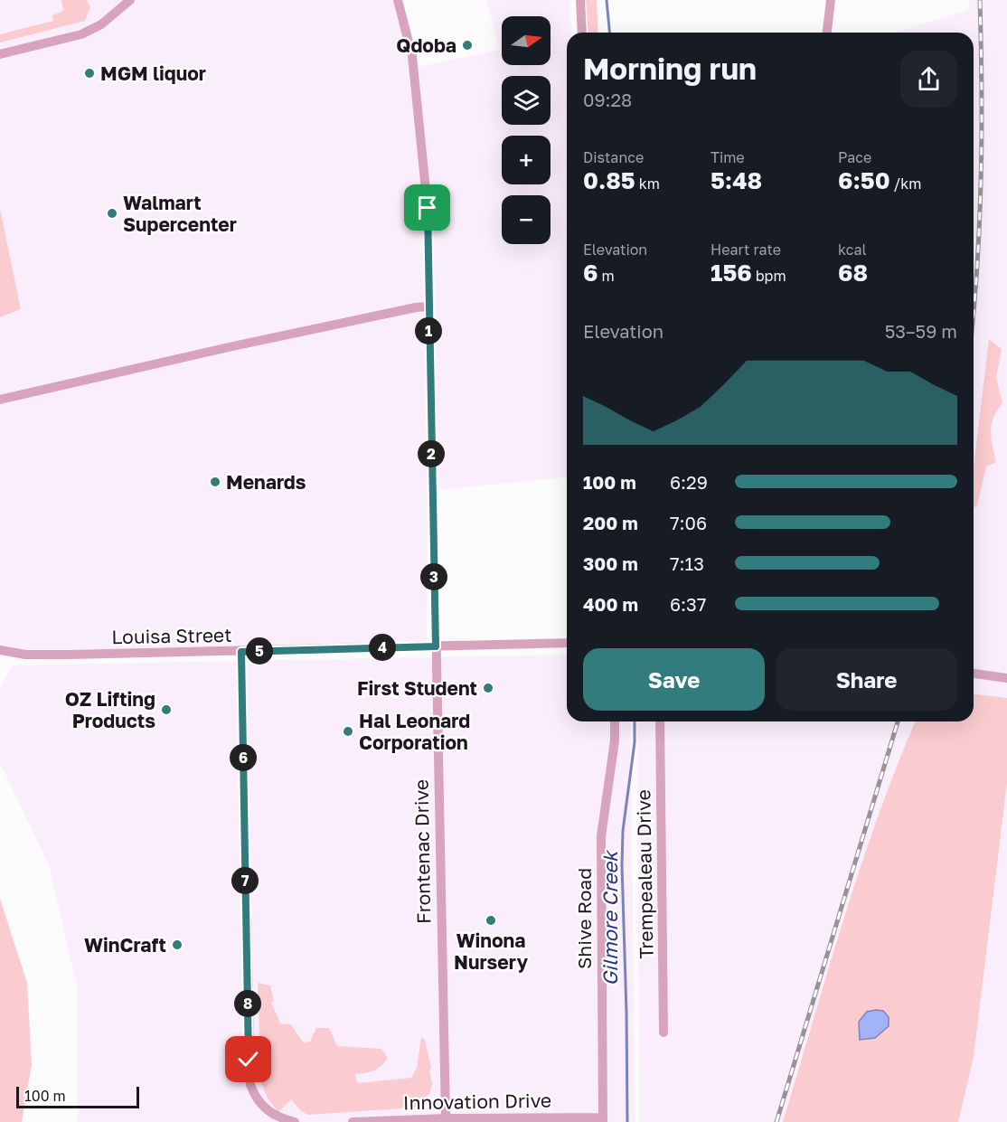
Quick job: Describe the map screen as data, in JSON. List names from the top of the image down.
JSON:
{
  "streets": {
    "street": [
      "Louisa Street",
      "Frontenac Drive",
      "Trempealeau Drive",
      "Shive Road",
      "Innovation Drive"
    ]
  },
  "crossings": [
    ["Louisa Street", "Frontenac Drive"],
    ["Frontenac Drive", "Innovation Drive"],
    ["Shive Road", "Innovation Drive"]
  ],
  "water": ["Gilmore Creek"],
  "places": [
    "Qdoba",
    "MGM liquor",
    "Walmart Supercenter",
    "Menards",
    "First Student",
    "OZ Lifting Products",
    "Hal Leonard Corporation",
    "Winona Nursery",
    "WinCraft"
  ],
  "scale_bar": "100 m",
  "north": "right",
  "page": {
    "map_buttons": ["+", "−"],
    "heading": ["Morning run", "09:28"],
    "stats": [
      ["Distance", "0.85 km"],
      ["Time", "5:48"],
      ["Pace", "6:50 /km"],
      ["Elevation", "6 m"],
      ["Heart rate", "156 bpm"],
      ["kcal", "68"]
    ],
    "chart": ["Elevation", "53–59 m"],
    "pins": [
      "1",
      "2",
      "3",
      "4",
      "5",
      "6",
      "7",
      "8"
    ],
    "list": [
      {
        "name": "100 m",
        "note": "6:29"
      },
      {
        "name": "200 m",
        "note": "7:06"
      },
      {
        "name": "300 m",
        "note": "7:13"
      },
      {
        "name": "400 m",
        "note": "6:37"
      }
    ],
    "buttons": ["Save", "Share"],
    "scale": "100 m"
  }
}
